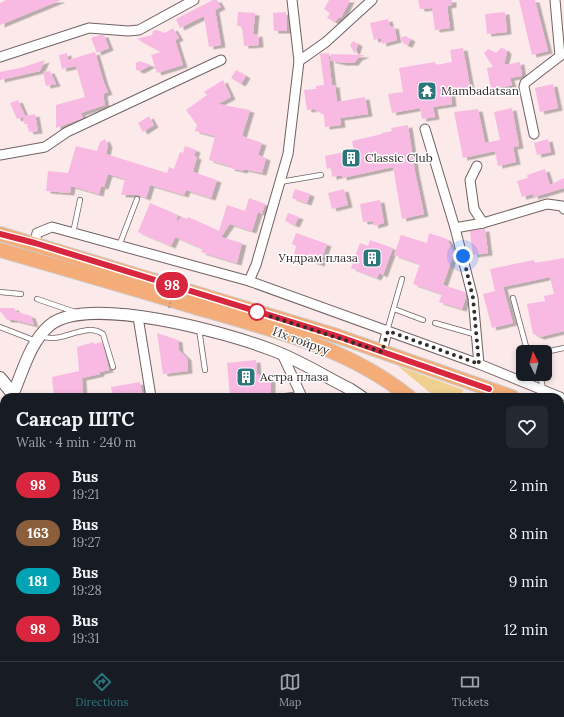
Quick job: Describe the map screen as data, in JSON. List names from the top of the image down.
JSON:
{
  "streets": {
    "main road": ["Их тойруу"]
  },
  "places": {
    "temple": ["Mambadatsan"],
    "building": ["Classic Club", "Ундрам плаза", "Астра плаза"]
  },
  "lines": ["bus line 98"],
  "north": "top",
  "page": {
    "on_map": "98",
    "heading": ["Сансар ШТС", "Walk · 4 min · 240 m"],
    "list": [
      {
        "mark": "98",
        "name": "Bus",
        "note": "19:21",
        "value": "2 min"
      },
      {
        "mark": "163",
        "name": "Bus",
        "note": "19:27",
        "value": "8 min"
      },
      {
        "mark": "181",
        "name": "Bus",
        "note": "19:28",
        "value": "9 min"
      },
      {
        "mark": "98",
        "name": "Bus",
        "note": "19:31",
        "value": "12 min"
      }
    ],
    "tabs": ["Directions", "Map", "Tickets"]
  }
}
